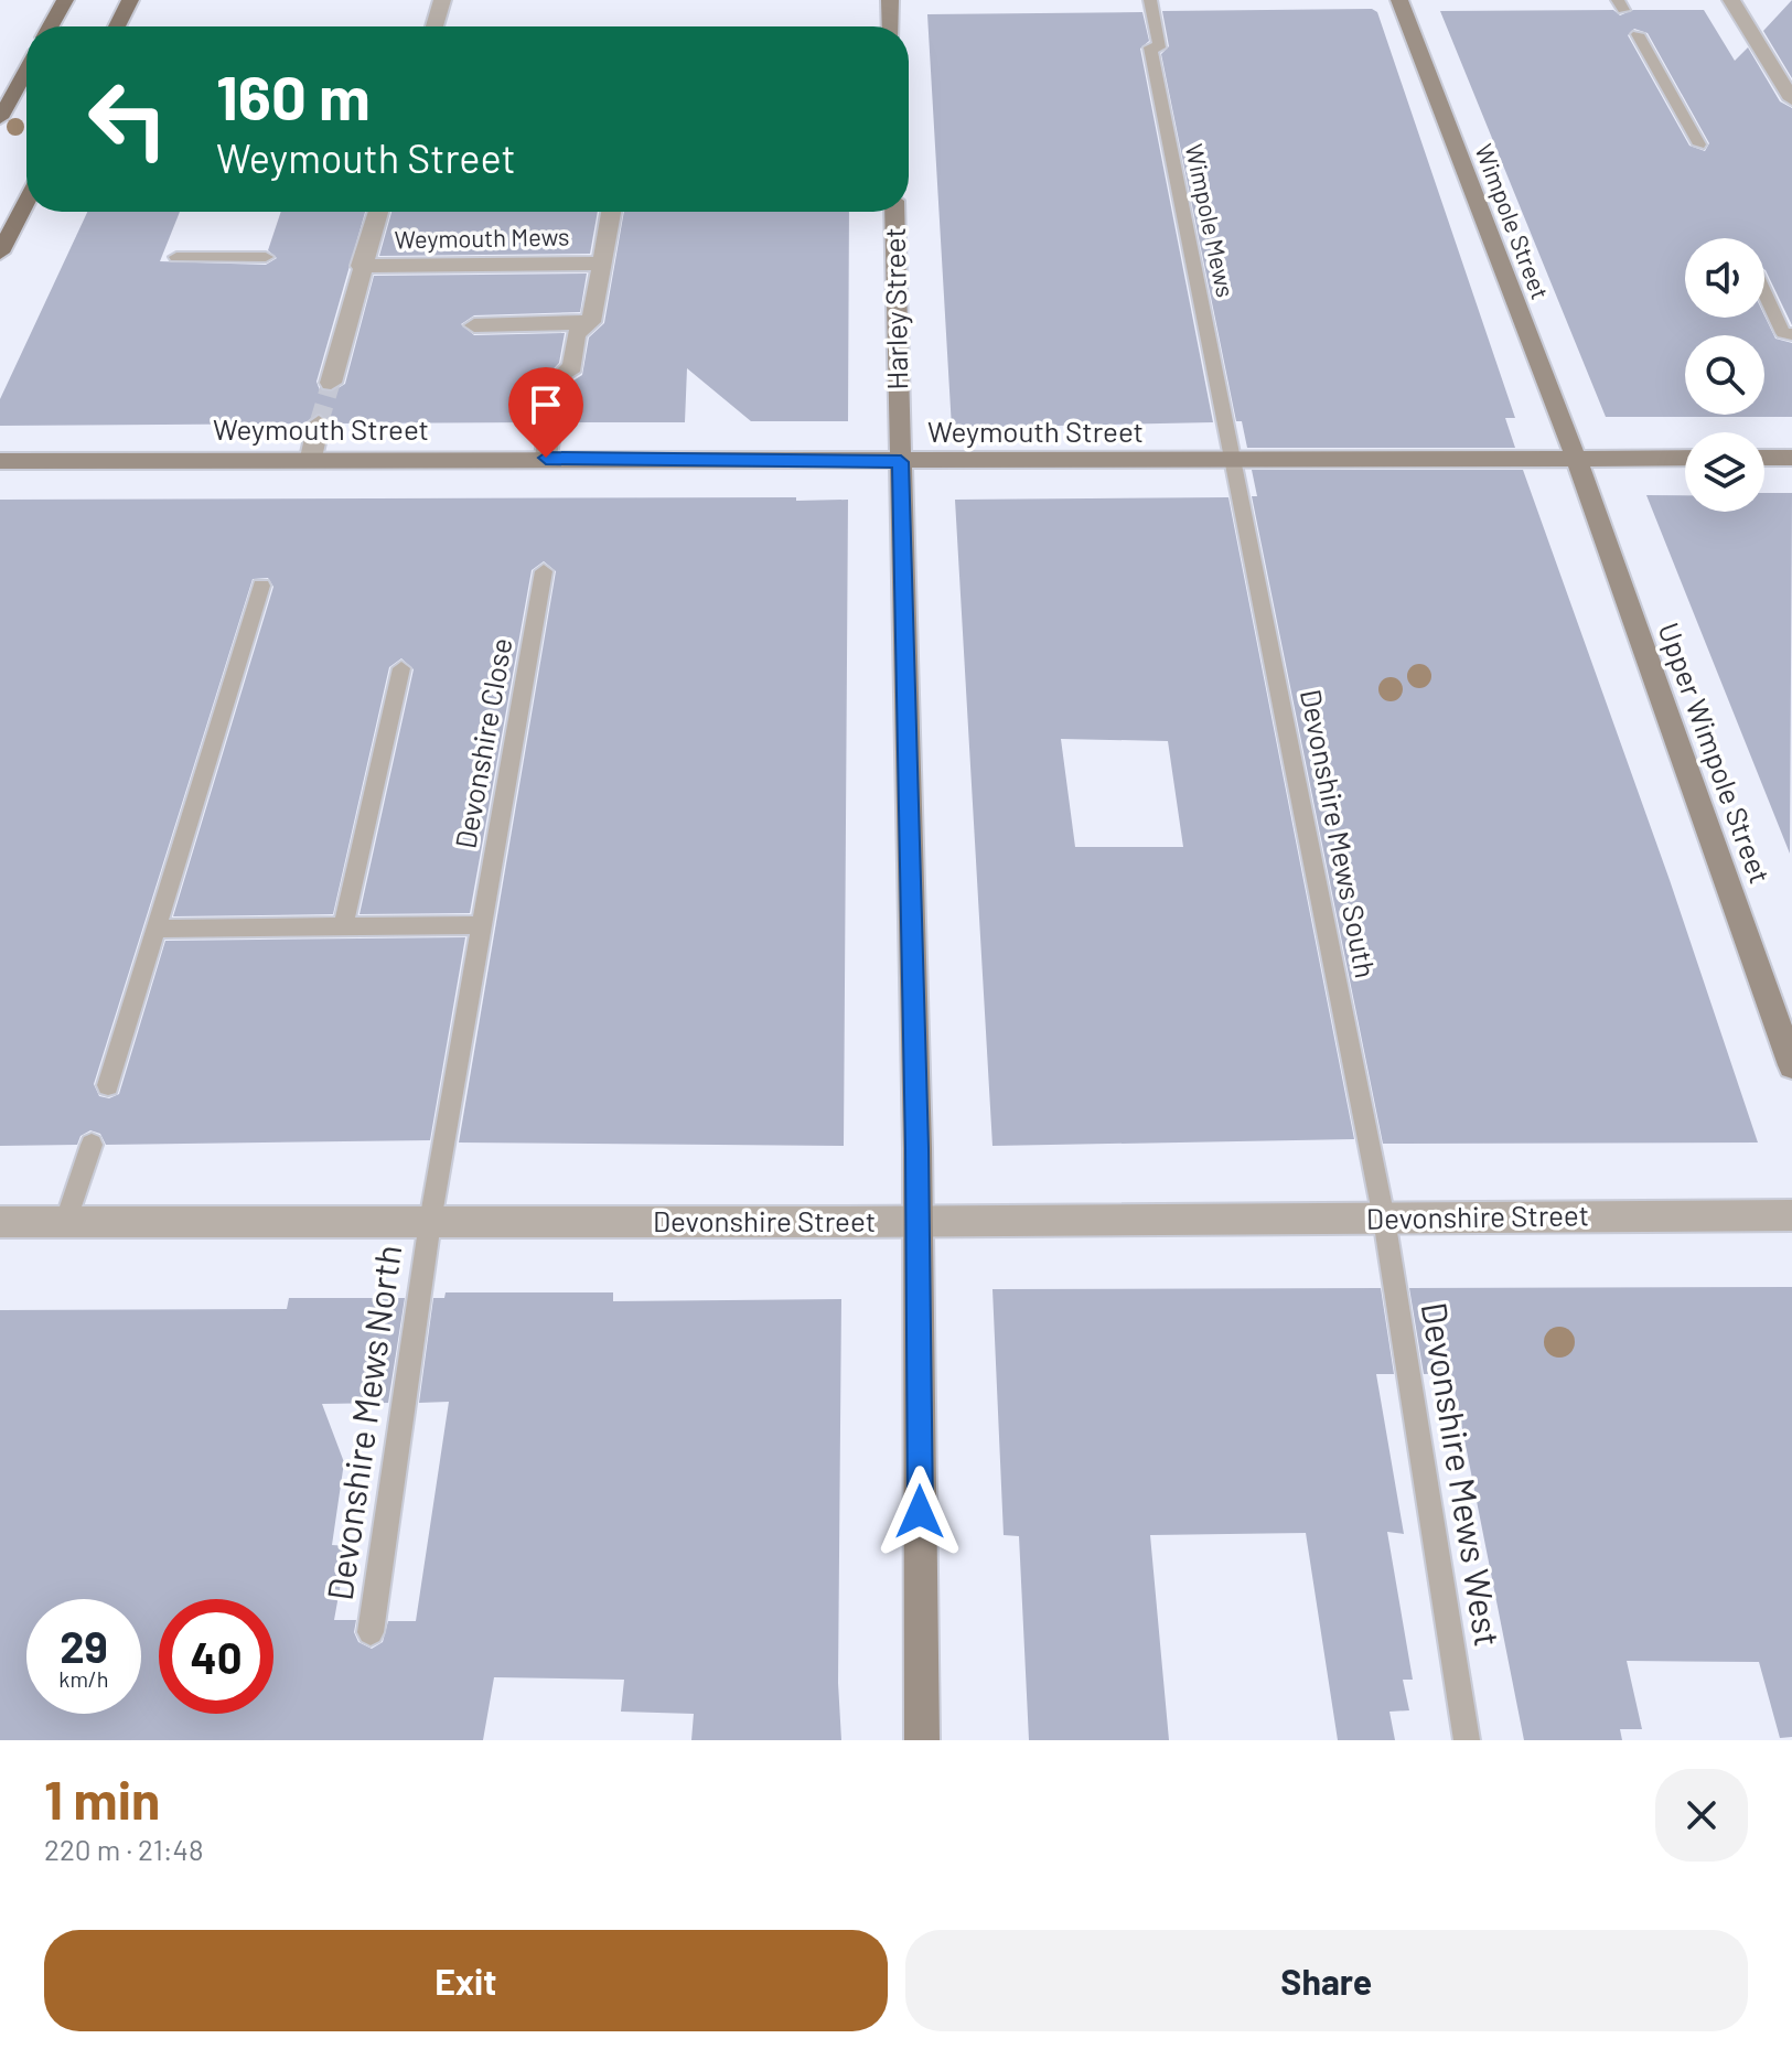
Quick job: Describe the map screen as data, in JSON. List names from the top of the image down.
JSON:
{
  "streets": {
    "street": [
      "Wimpole Street",
      "Weymouth Mews",
      "Harley Street",
      "Weymouth Street",
      "Upper Wimpole Street",
      "Devonshire Street"
    ],
    "lane": [
      "Wimpole Mews",
      "Devonshire Close",
      "Devonshire Mews South",
      "Devonshire Mews North",
      "Devonshire Mews West"
    ]
  },
  "crossings": [
    ["Wimpole Mews", "Weymouth Street"],
    ["Wimpole Mews", "Devonshire Mews South"],
    ["Wimpole Street", "Weymouth Street"],
    ["Wimpole Street", "Upper Wimpole Street"],
    ["Harley Street", "Weymouth Street"],
    ["Harley Street", "Devonshire Street"],
    ["Weymouth Street", "Upper Wimpole Street"],
    ["Weymouth Street", "Devonshire Mews South"],
    ["Devonshire Close", "Devonshire Street"],
    ["Devonshire Close", "Devonshire Mews North"],
    ["Devonshire Mews South", "Devonshire Street"],
    ["Devonshire Mews South", "Devonshire Mews West"],
    ["Devonshire Street", "Devonshire Mews North"],
    ["Devonshire Street", "Devonshire Mews West"]
  ],
  "page": {
    "turn": ["160 m", "Weymouth Street"],
    "speed": "29 km/h",
    "limit": "40",
    "heading": ["1 min", "220 m · 21:48"],
    "buttons": ["Exit", "Share"]
  }
}
